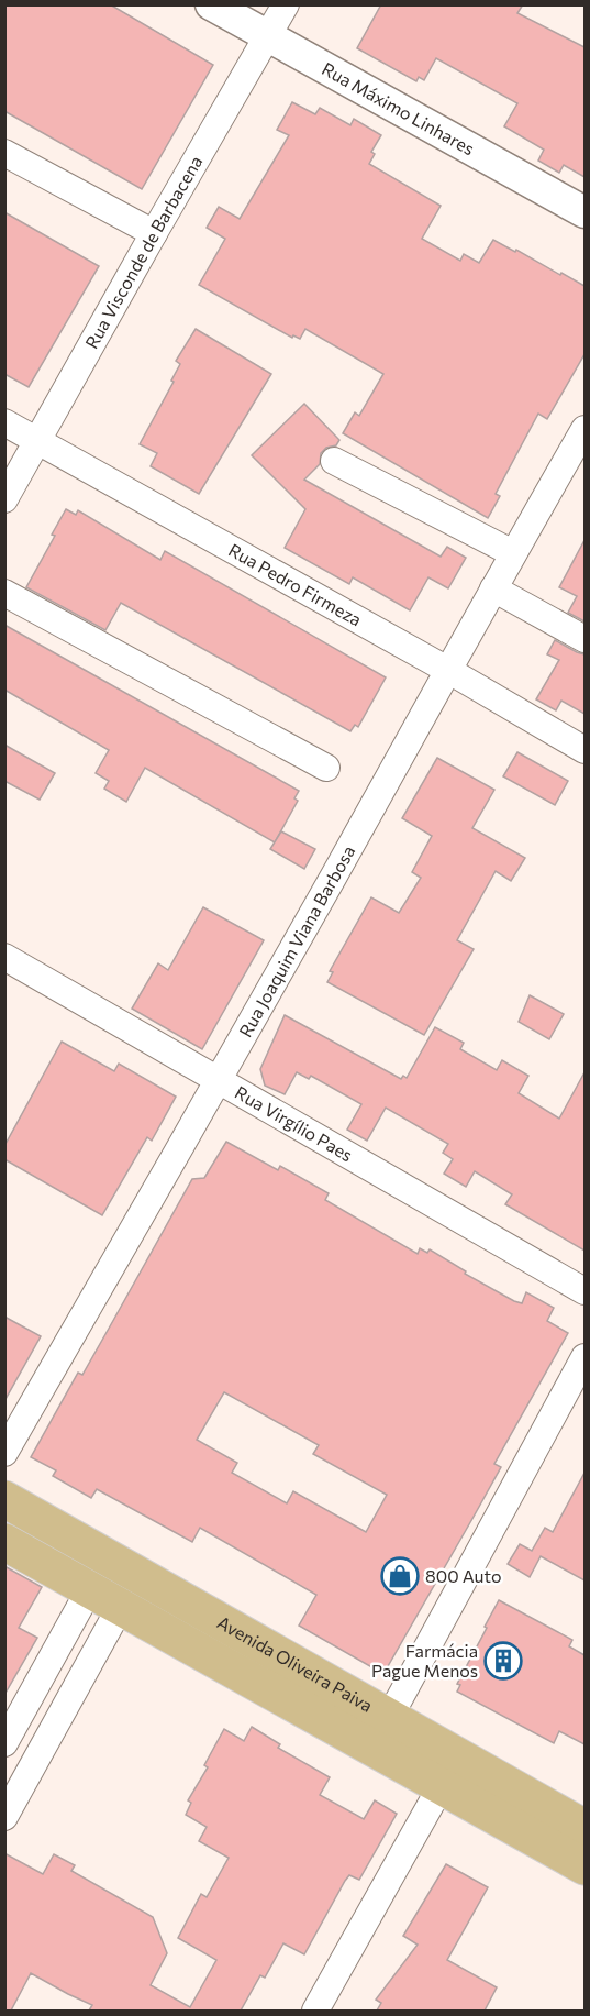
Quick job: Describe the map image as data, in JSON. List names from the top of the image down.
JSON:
{
  "streets": {
    "main road": ["Avenida Oliveira Paiva"],
    "street": [
      "Rua Máximo Linhares",
      "Rua Visconde de Barbacena",
      "Rua Pedro Firmeza",
      "Rua Joaquim Viana Barbosa",
      "Rua Virgílio Paes"
    ]
  },
  "crossings": [
    ["Rua Máximo Linhares", "Rua Visconde de Barbacena"],
    ["Rua Visconde de Barbacena", "Rua Pedro Firmeza"],
    ["Rua Pedro Firmeza", "Rua Joaquim Viana Barbosa"],
    ["Rua Joaquim Viana Barbosa", "Rua Virgílio Paes"]
  ],
  "places": {
    "shop": ["800 Auto"],
    "building": ["Farmácia Pague Menos"]
  }
}
